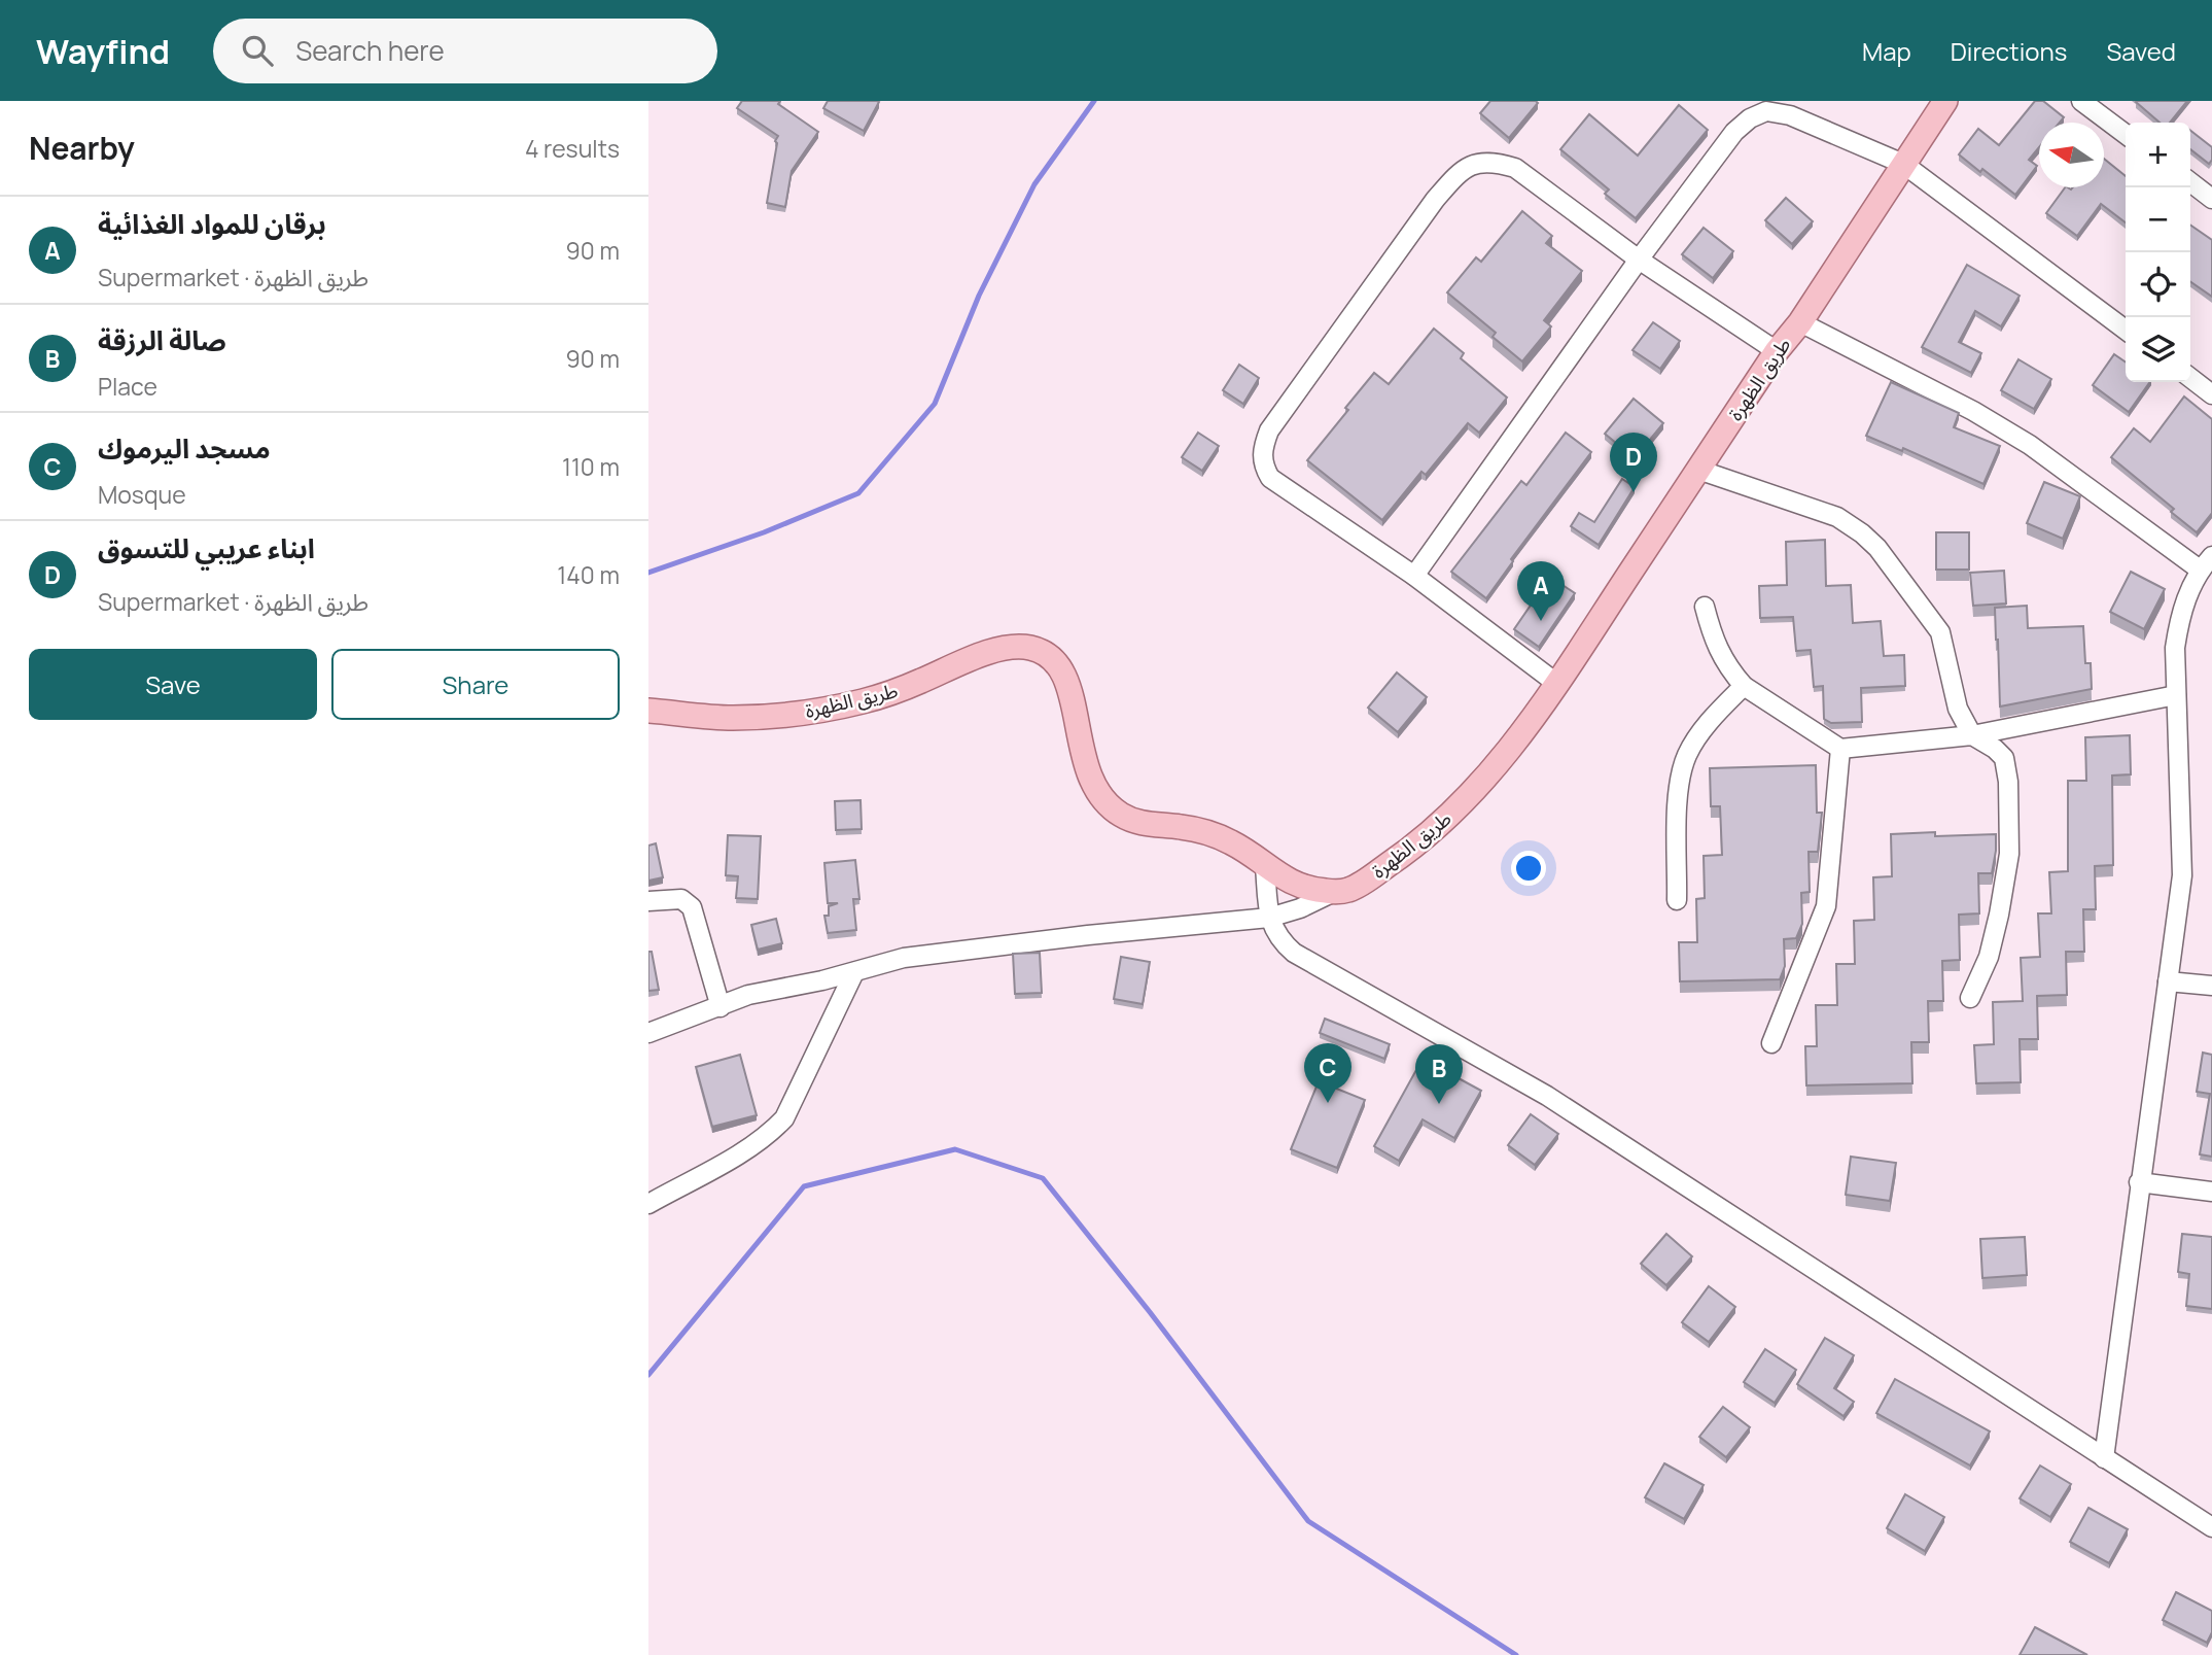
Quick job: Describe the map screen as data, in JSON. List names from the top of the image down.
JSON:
{
  "streets": {
    "main road": ["طريق الظهرة"]
  },
  "north": "left",
  "page": {
    "header": "Wayfind",
    "search": "Search here",
    "nav": ["Map", "Directions", "Saved"],
    "heading": ["Nearby", "4 results"],
    "map_buttons": ["+", "−"],
    "list": [
      {
        "mark": "A",
        "name": "برقان للمواد الغذائية",
        "note": "Supermarket · طريق الظهرة",
        "value": "90 m"
      },
      {
        "mark": "B",
        "name": "صالة الرزقة",
        "note": "Place",
        "value": "90 m"
      },
      {
        "mark": "C",
        "name": "مسجد اليرموك",
        "note": "Mosque",
        "value": "110 m"
      },
      {
        "mark": "D",
        "name": "ابناء عريبي للتسوق",
        "note": "Supermarket · طريق الظهرة",
        "value": "140 m"
      }
    ],
    "pins": [
      "D",
      "A",
      "C",
      "B"
    ],
    "buttons": ["Save", "Share"]
  }
}
